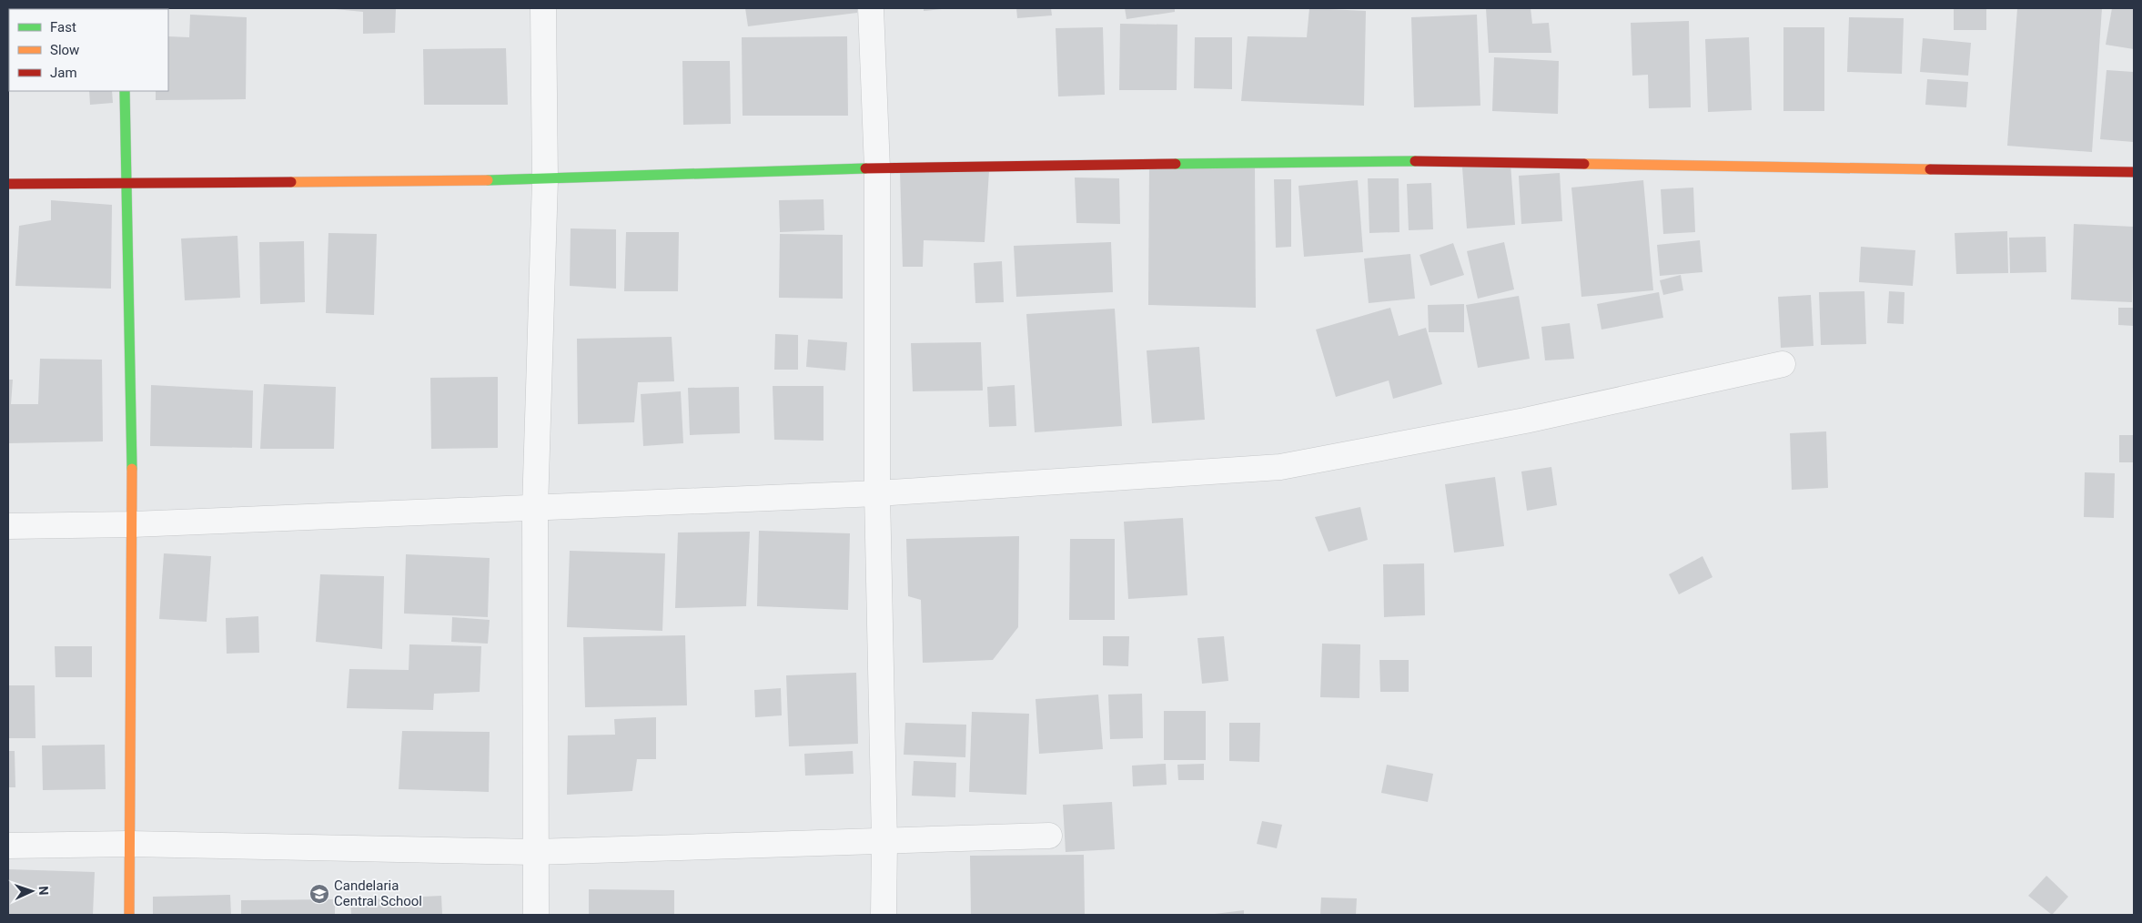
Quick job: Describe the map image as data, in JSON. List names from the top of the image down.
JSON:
{
  "places": {
    "school or university": ["Candelaria Central School"]
  },
  "legend": ["Fast", "Slow", "Jam"],
  "north": "right"
}
